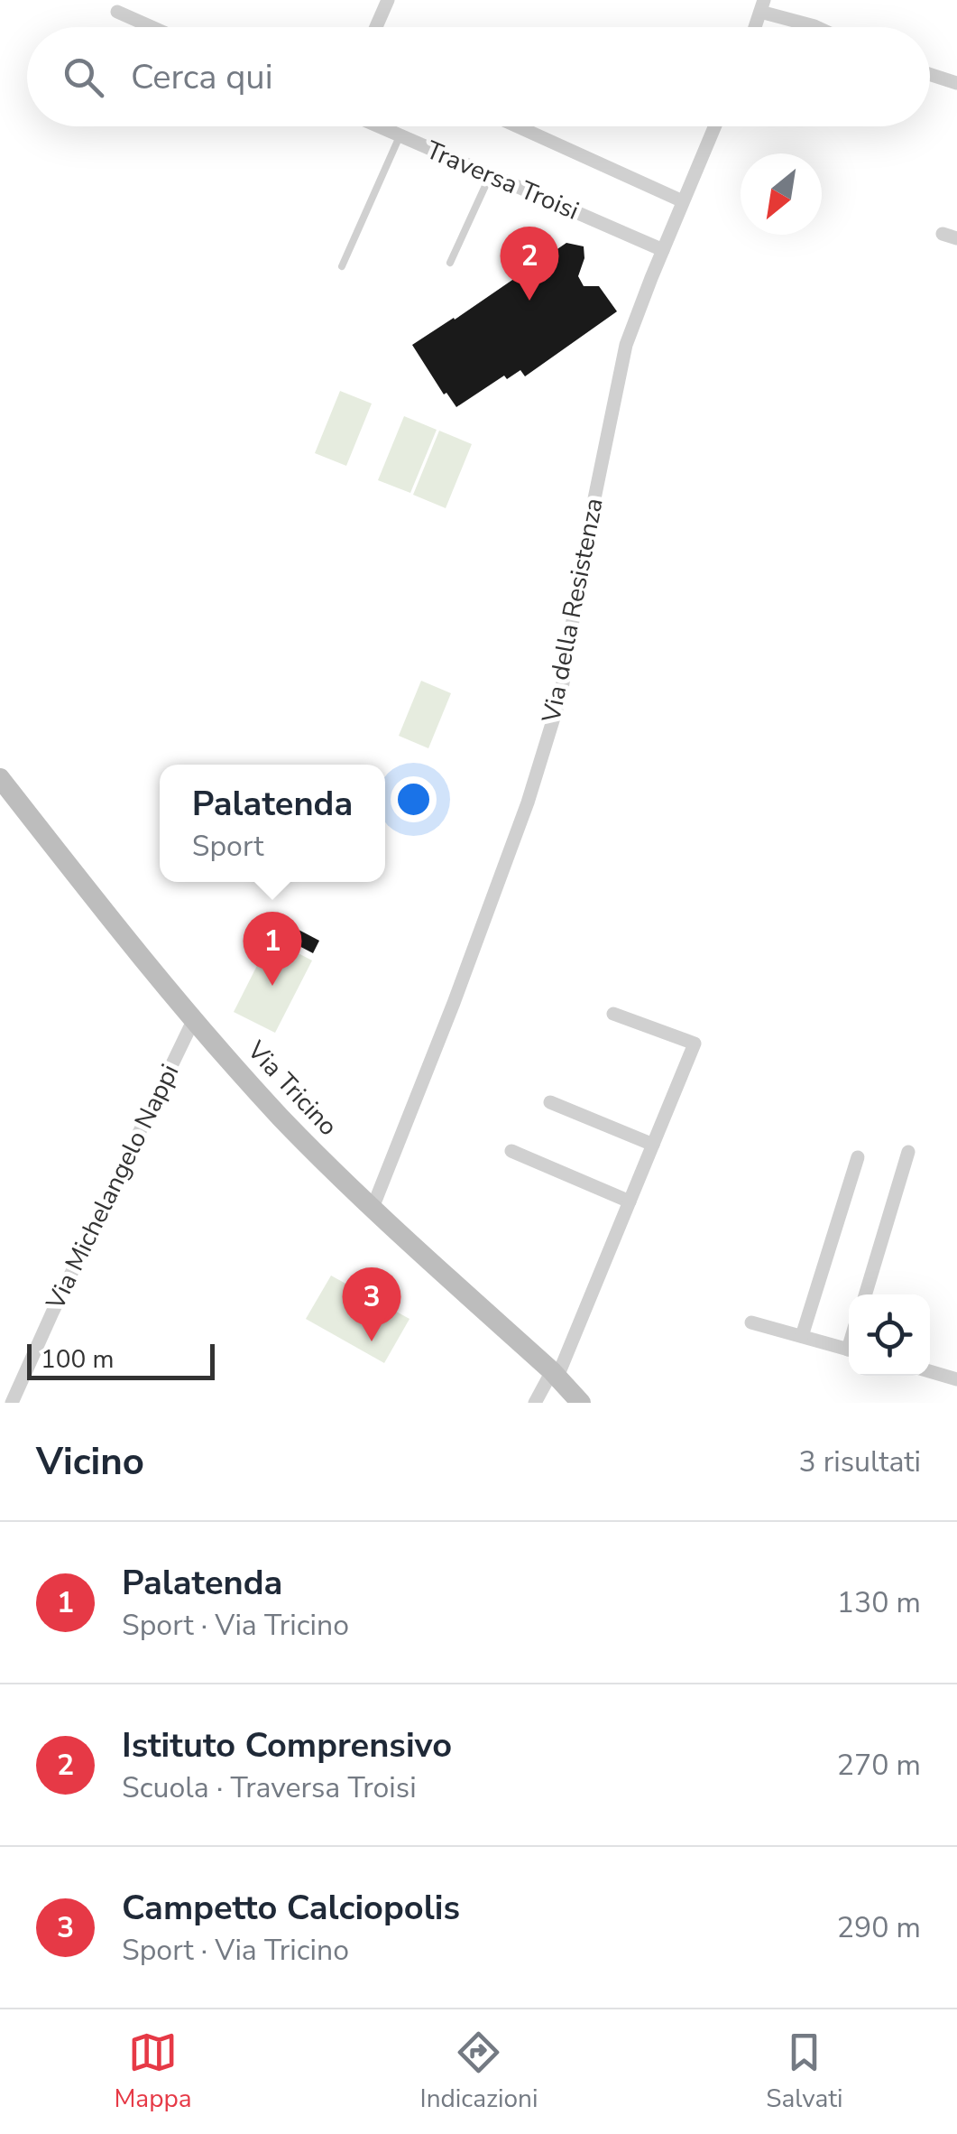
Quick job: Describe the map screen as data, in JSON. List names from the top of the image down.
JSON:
{
  "streets": {
    "street": [
      "Traversa Troisi",
      "Via della Resistenza",
      "Via Tricino",
      "Via Michelangelo Nappi"
    ]
  },
  "crossings": [
    ["Traversa Troisi", "Via della Resistenza"],
    ["Via della Resistenza", "Via Tricino"],
    ["Via Tricino", "Via Michelangelo Nappi"]
  ],
  "scale_bar": "100 m",
  "north": "bottom left",
  "page": {
    "search": "Cerca qui",
    "pins": ["2", "1", "3"],
    "popup": ["Palatenda", "Sport"],
    "scale": "100 m",
    "heading": ["Vicino", "3 risultati"],
    "list": [
      {
        "mark": "1",
        "name": "Palatenda",
        "note": "Sport · Via Tricino",
        "value": "130 m"
      },
      {
        "mark": "2",
        "name": "Istituto Comprensivo",
        "note": "Scuola · Traversa Troisi",
        "value": "270 m"
      },
      {
        "mark": "3",
        "name": "Campetto Calciopolis",
        "note": "Sport · Via Tricino",
        "value": "290 m"
      }
    ],
    "nav": ["Mappa", "Indicazioni", "Salvati"]
  }
}
